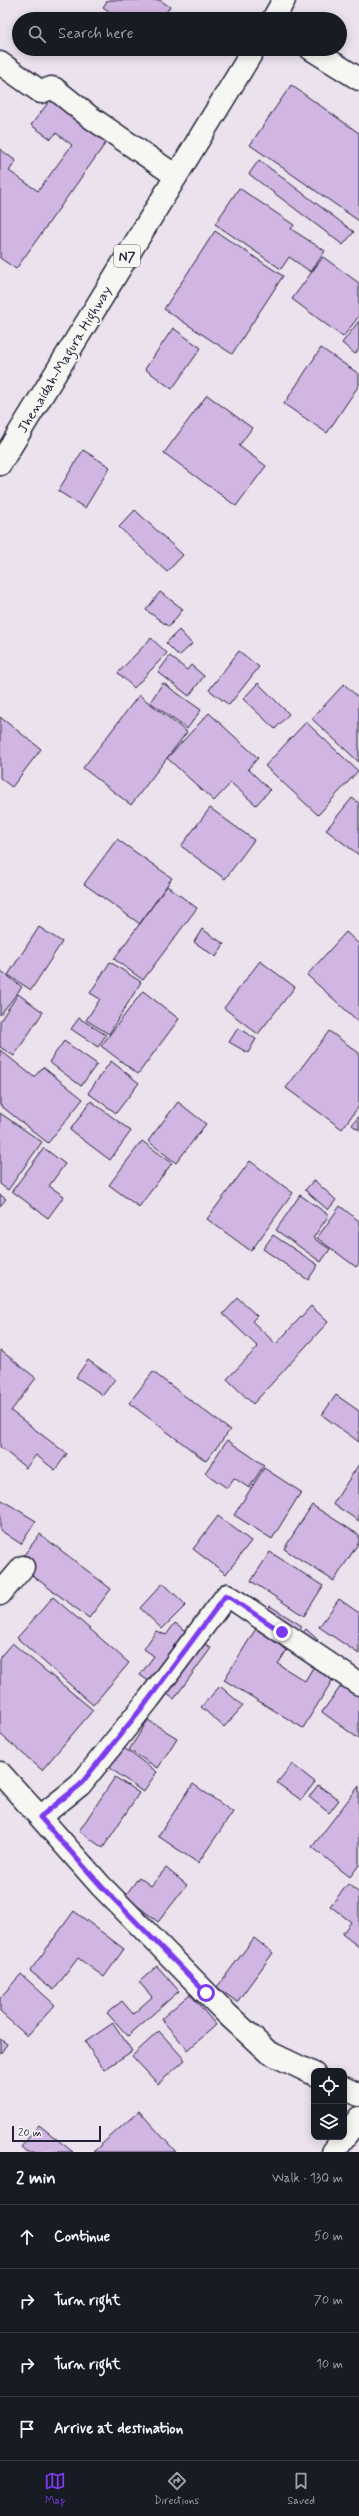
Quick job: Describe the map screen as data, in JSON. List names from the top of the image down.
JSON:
{
  "streets": {
    "main road": ["N7", "Jhenaidah-Magura Highway"]
  },
  "scale_bar": "20 m",
  "page": {
    "search": "Search here",
    "scale": "20 m",
    "heading": ["2 min", "Walk · 130 m"],
    "list": [
      ["Continue", "50 m"],
      ["Turn right", "70 m"],
      ["Turn right", "10 m"],
      "Arrive at destination"
    ],
    "nav": ["Map", "Directions", "Saved"]
  }
}
